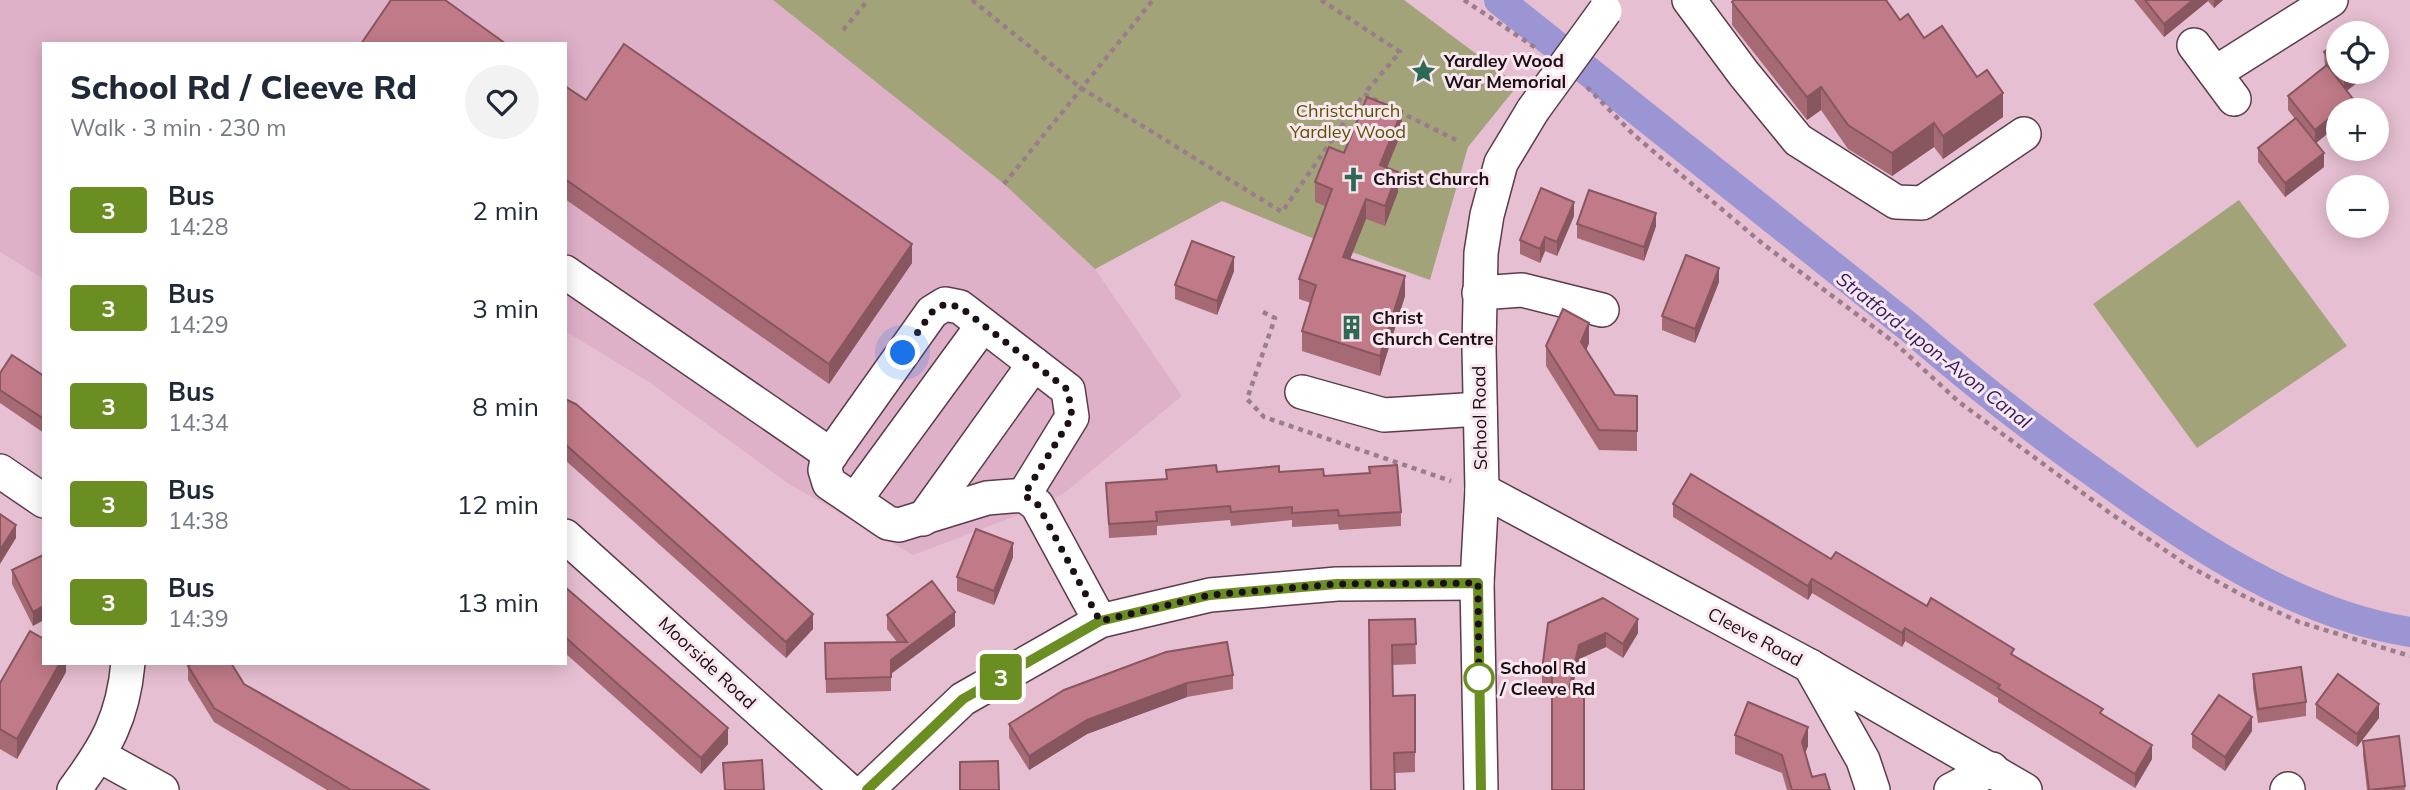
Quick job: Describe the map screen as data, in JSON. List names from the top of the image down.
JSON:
{
  "streets": {
    "street": ["School Road", "Cleeve Road", "Moorside Road"]
  },
  "crossings": [
    ["School Road", "Cleeve Road"]
  ],
  "water": ["Stratford-upon-Avon Canal"],
  "parks": ["Christchurch Yardley Wood"],
  "places": {
    "place": ["Yardley Wood War Memorial"],
    "church": ["Christ Church"],
    "building": ["Christ Church Centre"],
    "other": ["School Rd / Cleeve Rd"]
  },
  "lines": ["bus line 3"],
  "page": {
    "on_map": "3",
    "map_buttons": ["+", "−"],
    "heading": ["School Rd / Cleeve Rd", "Walk · 3 min · 230 m"],
    "list": [
      {
        "mark": "3",
        "name": "Bus",
        "note": "14:28",
        "value": "2 min"
      },
      {
        "mark": "3",
        "name": "Bus",
        "note": "14:29",
        "value": "3 min"
      },
      {
        "mark": "3",
        "name": "Bus",
        "note": "14:34",
        "value": "8 min"
      },
      {
        "mark": "3",
        "name": "Bus",
        "note": "14:38",
        "value": "12 min"
      },
      {
        "mark": "3",
        "name": "Bus",
        "note": "14:39",
        "value": "13 min"
      }
    ]
  }
}
